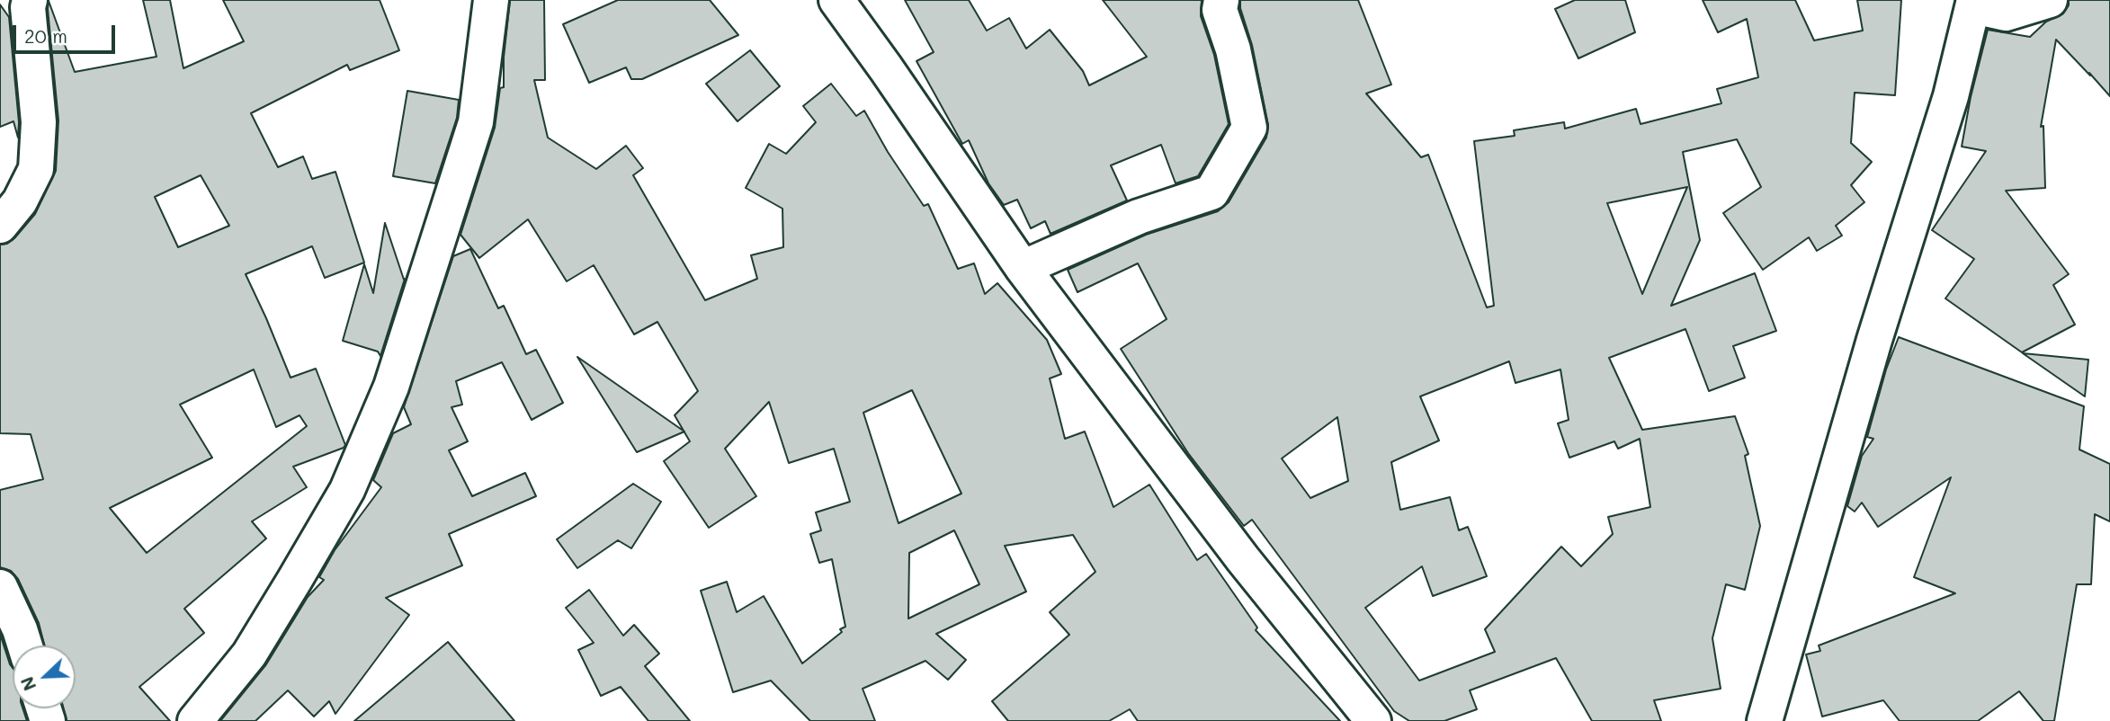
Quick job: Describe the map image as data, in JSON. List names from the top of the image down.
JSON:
{
  "scale_bar": "20 m",
  "north": "bottom left"
}
